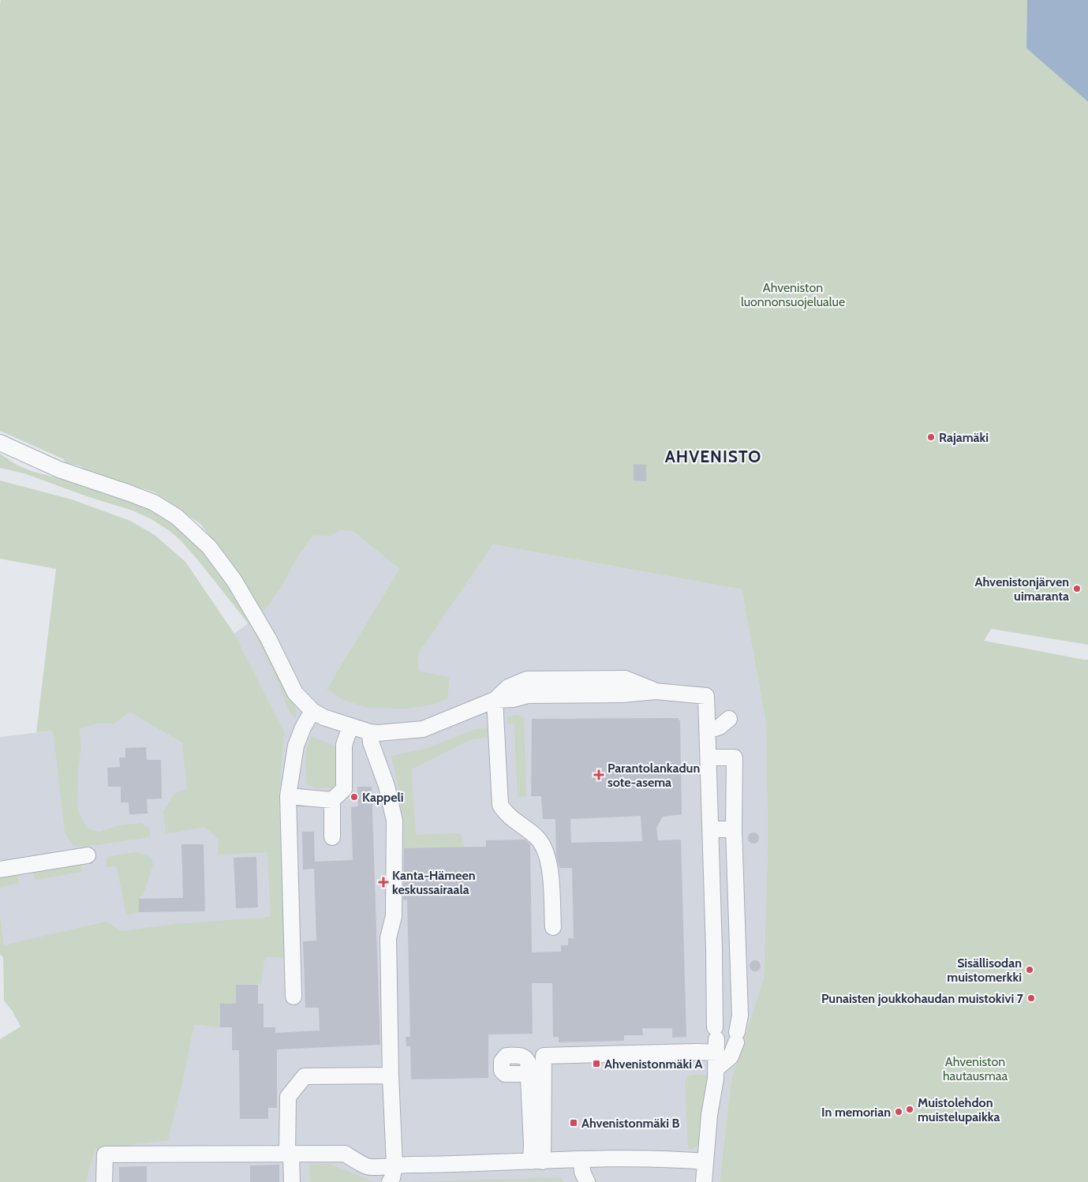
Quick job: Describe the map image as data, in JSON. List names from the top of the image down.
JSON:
{
  "districts": ["AHVENISTO"],
  "parks": ["Ahveniston luonnonsuojelualue", "Ahveniston hautausmaa"],
  "places": {
    "other": [
      "Rajamäki",
      "Ahvenistonjärven uimaranta",
      "Kappeli",
      "Sisällisodan muistomerkki",
      "Punaisten joukkohaudan muistokivi 7",
      "Muistolehdon muistelupaikka",
      "In memorian"
    ],
    "health": ["Parantolankadun sote-asema", "Kanta-Hämeen keskussairaala"],
    "transit": ["Ahvenistonmäki A", "Ahvenistonmäki B"]
  }
}
